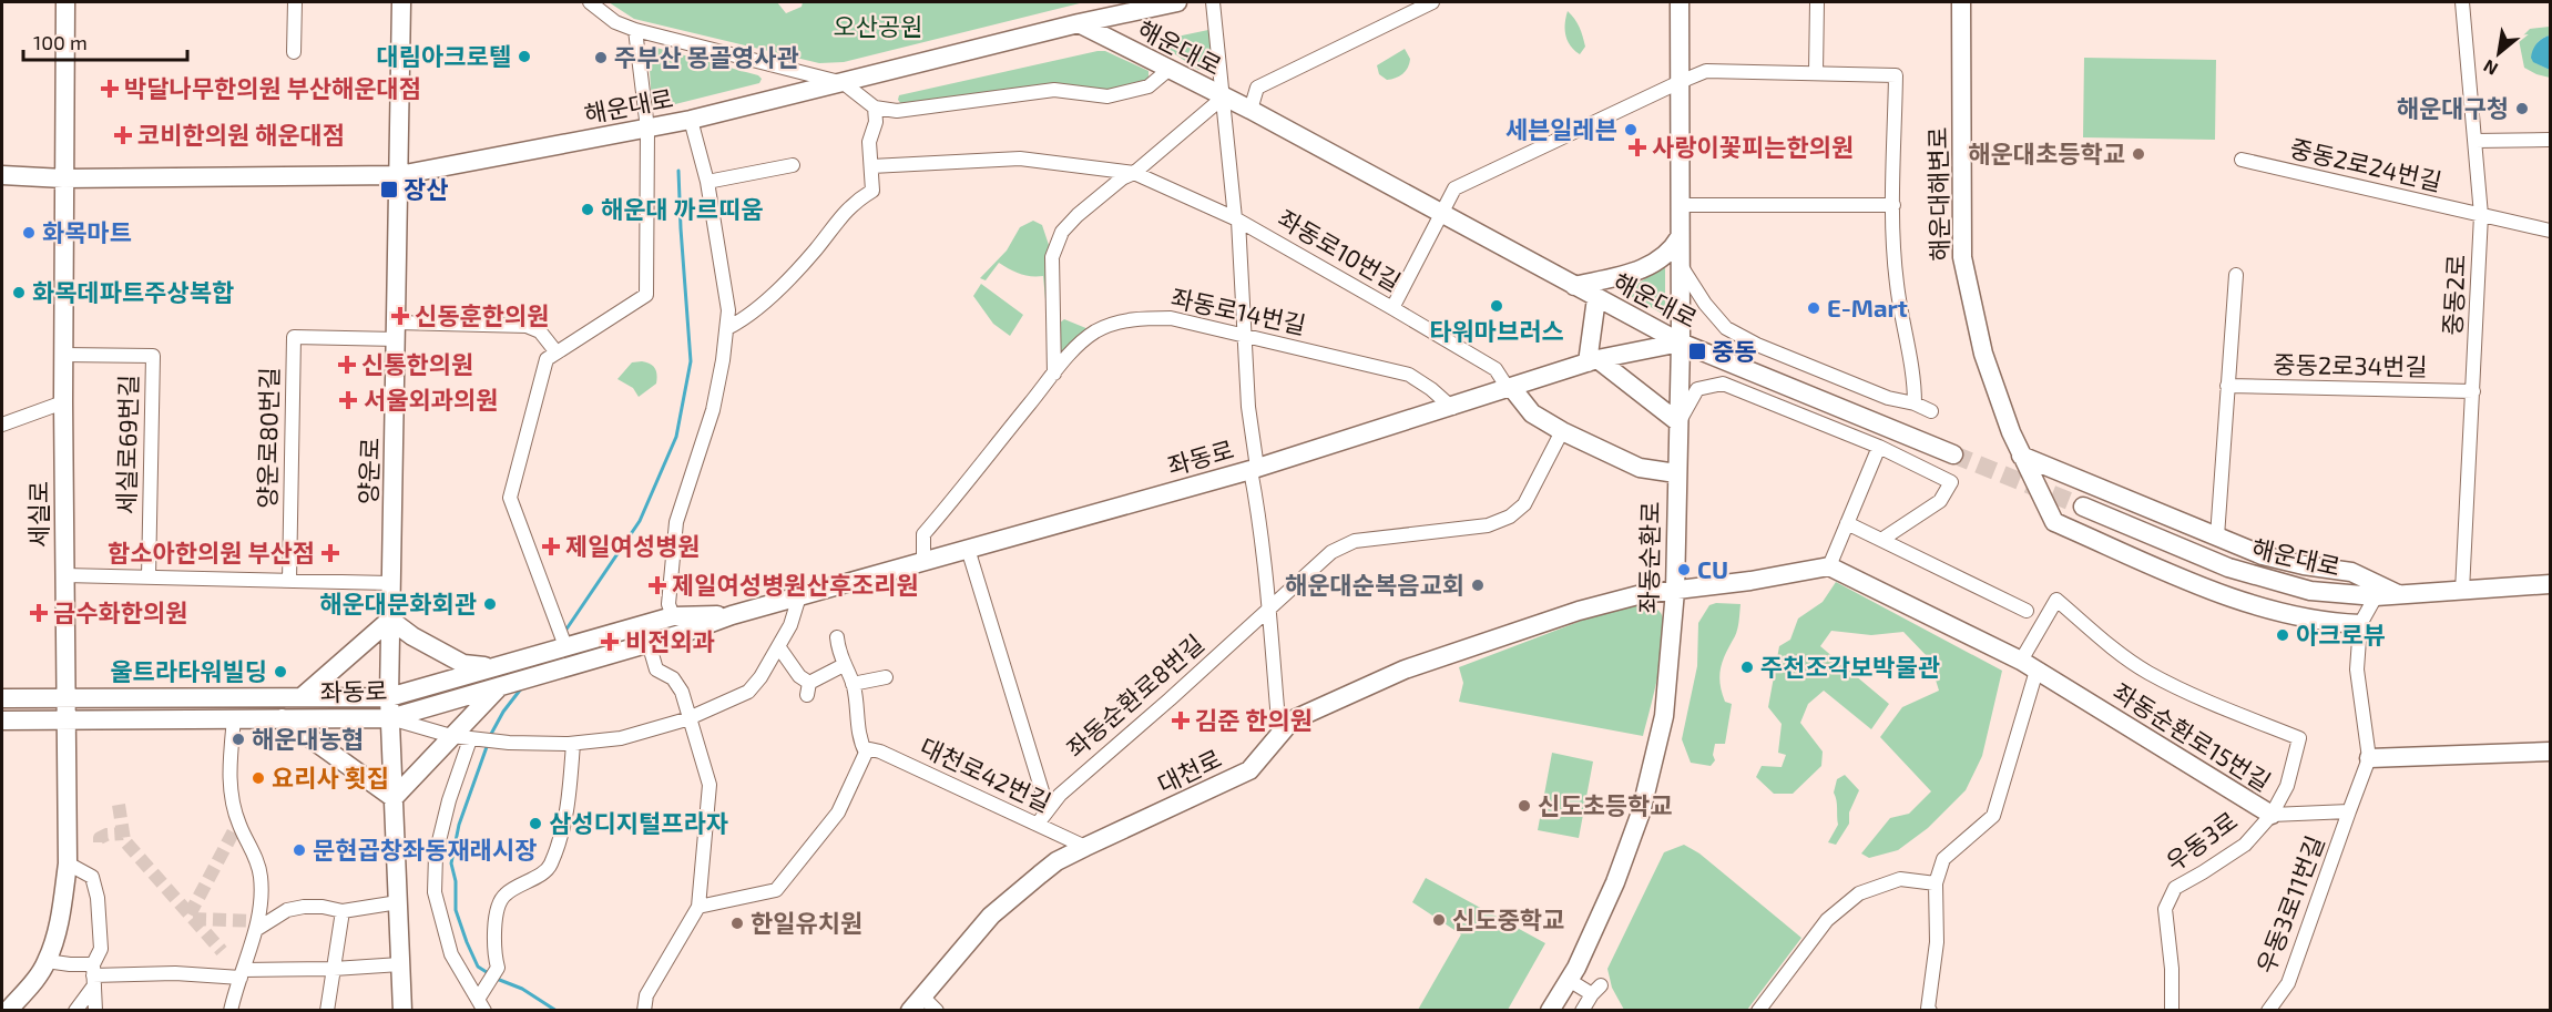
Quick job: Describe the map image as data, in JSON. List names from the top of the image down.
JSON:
{
  "streets": {
    "main road": [
      "해운대로",
      "해운대해변로",
      "좌동로",
      "양운로",
      "세실로",
      "좌동순환로",
      "좌동순환로15번길",
      "대천로"
    ],
    "street": [
      "중동2로24번길",
      "좌동로10번길",
      "중동2로",
      "좌동로14번길",
      "중동2로34번길",
      "양운로80번길",
      "세실로69번길",
      "좌동순환로8번길",
      "대천로42번길",
      "우동3로",
      "우동3로11번길"
    ]
  },
  "crossings": [
    ["해운대로", "중동2로"],
    ["해운대로", "좌동로"],
    ["해운대로", "양운로"],
    ["해운대로", "세실로"],
    ["해운대로", "좌동순환로"],
    ["중동2로24번길", "중동2로"],
    ["좌동로10번길", "좌동로"],
    ["중동2로", "중동2로34번길"],
    ["좌동로14번길", "좌동로"],
    ["양운로80번길", "양운로"],
    ["세실로69번길", "세실로"],
    ["좌동로", "양운로"],
    ["좌동로", "세실로"],
    ["좌동로", "좌동순환로"],
    ["좌동순환로", "대천로"],
    ["좌동순환로8번길", "대천로42번길"],
    ["좌동순환로15번길", "우동3로"],
    ["대천로", "대천로42번길"],
    ["우동3로", "우동3로11번길"]
  ],
  "parks": ["오산공원"],
  "places": {
    "other": [
      "대림아크로텔",
      "주부산 몽골영사관",
      "해운대구청",
      "세븐일레븐",
      "해운대초등학교",
      "해운대 까르띠움",
      "화목마트",
      "화목데파트주상복합",
      "타워마브러스",
      "E-Mart",
      "CU",
      "해운대순복음교회",
      "해운대문화회관",
      "아크로뷰",
      "주천조각보박물관",
      "울트라타워빌딩",
      "해운대농협",
      "요리사 횟집",
      "신도초등학교",
      "삼성디지털프라자",
      "문현곱창좌동재래시장",
      "신도중학교",
      "한일유치원"
    ],
    "health": [
      "박달나무한의원 부산해운대점",
      "코비한의원 해운대점",
      "사랑이꽃피는한의원",
      "신동훈한의원",
      "신통한의원",
      "서울외과의원",
      "제일여성병원",
      "함소아한의원 부산점",
      "제일여성병원산후조리원",
      "금수화한의원",
      "비전외과",
      "김준 한의원"
    ],
    "transit": ["장산", "중동"]
  },
  "scale_bar": "100 m",
  "north": "bottom left"
}
